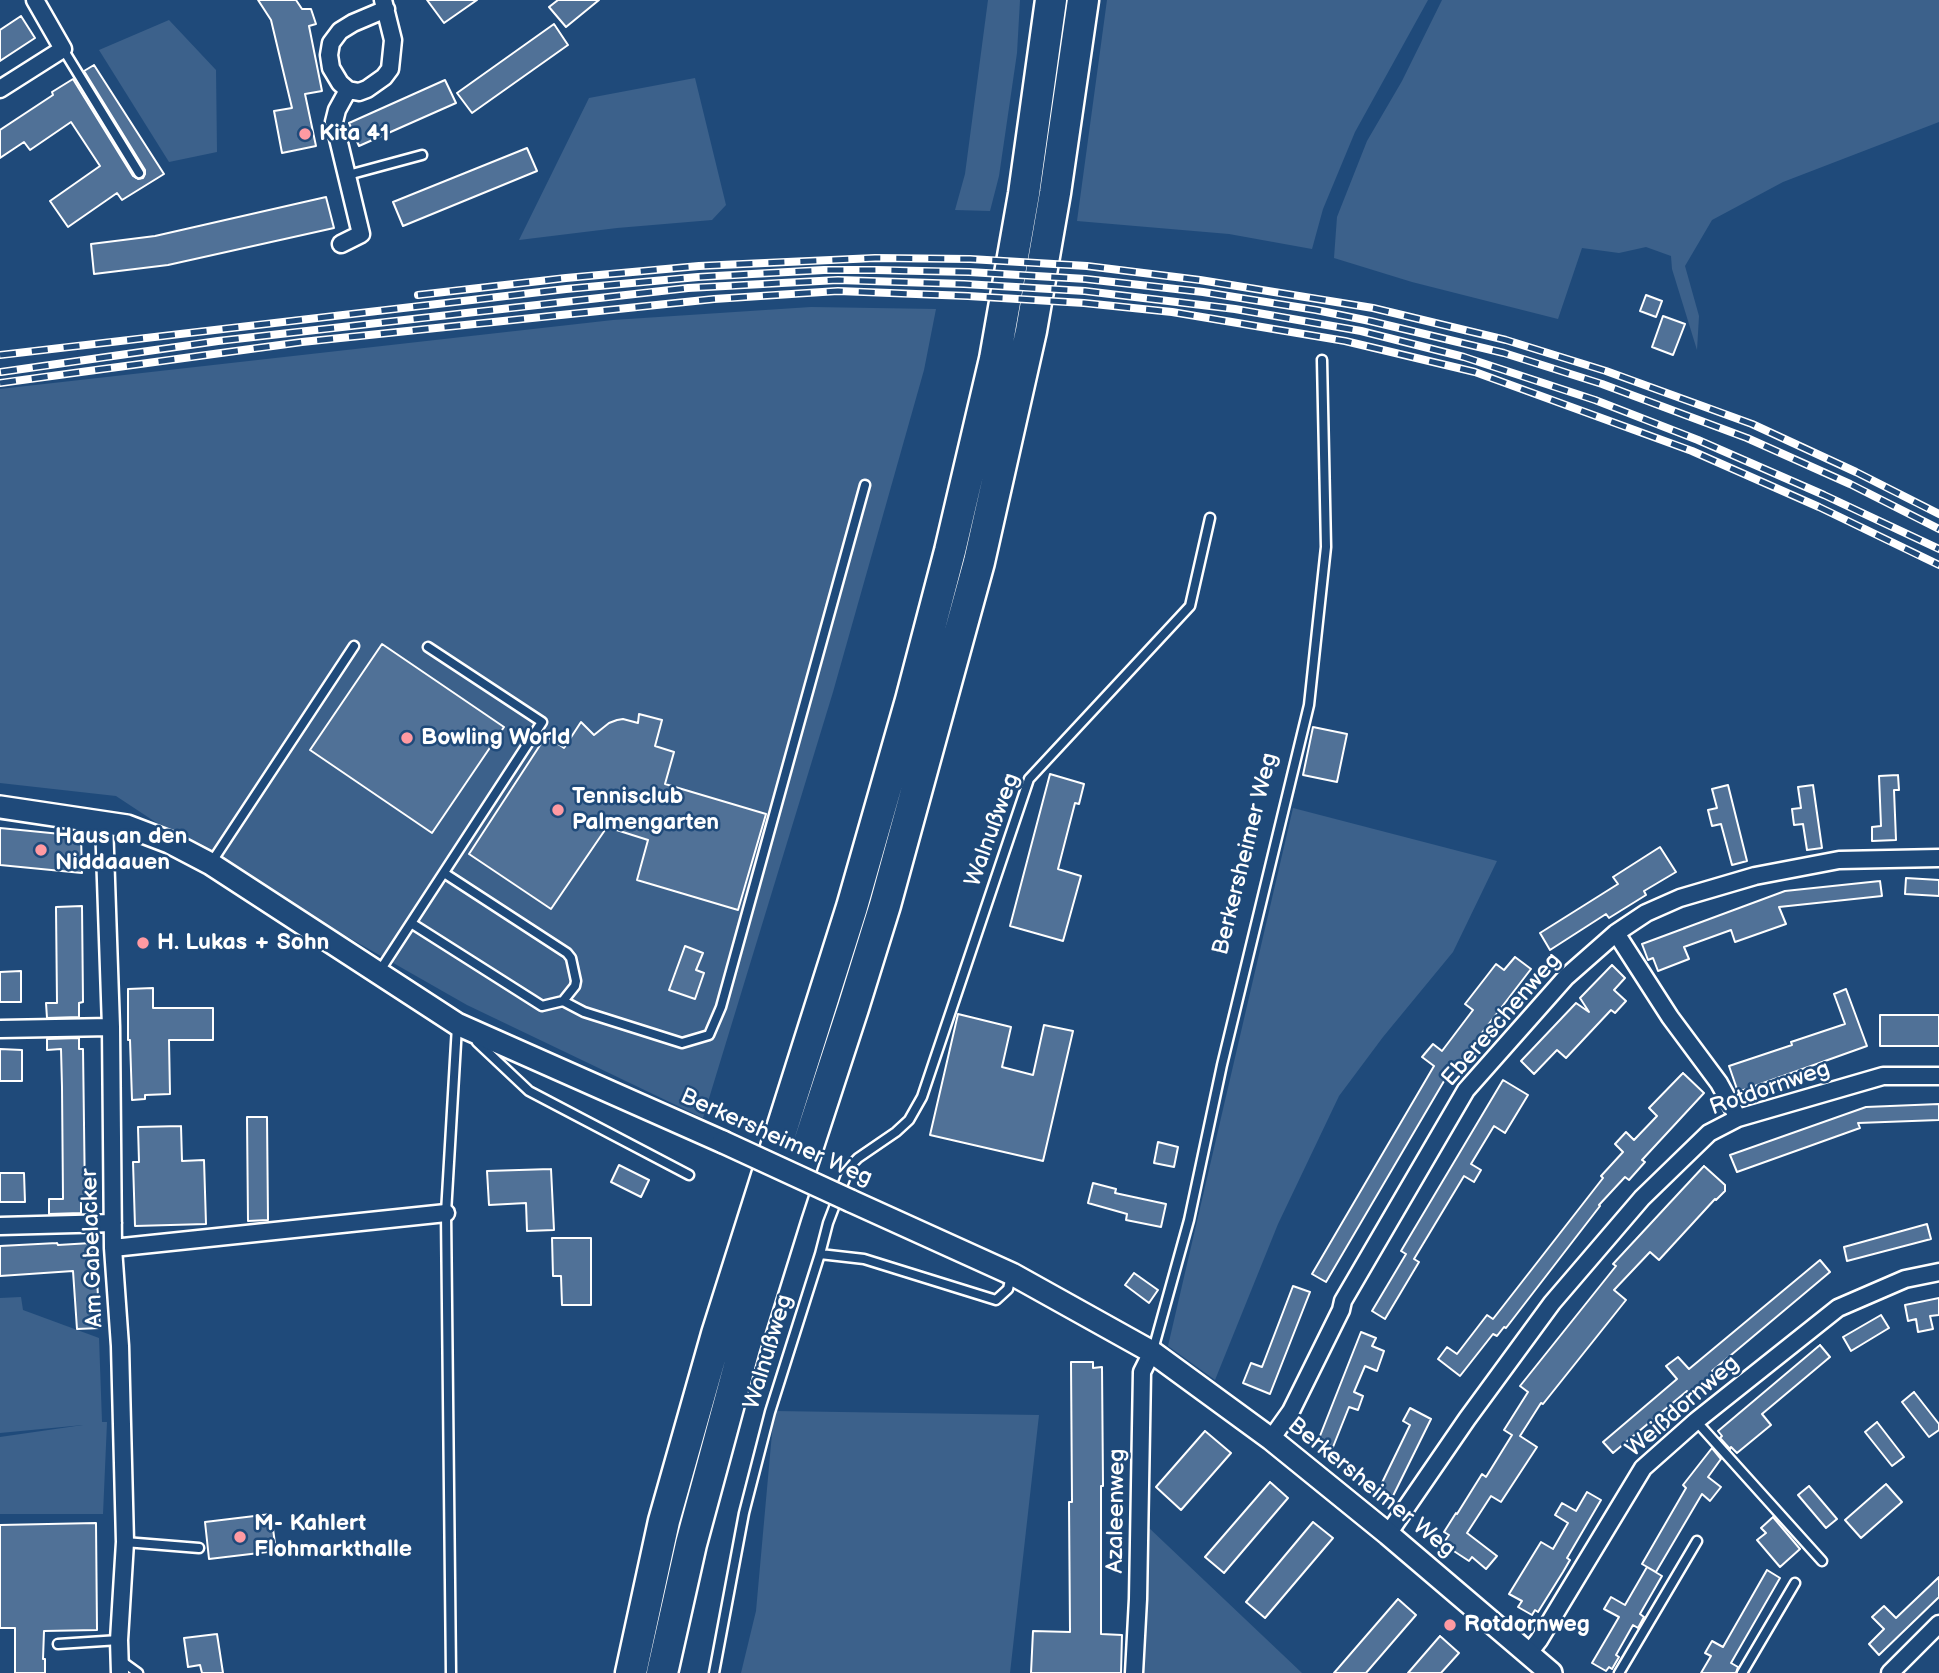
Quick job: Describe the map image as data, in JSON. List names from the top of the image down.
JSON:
{
  "streets": {
    "street": [
      "Berkersheimer Weg",
      "Ebereschenweg",
      "Rotdornweg",
      "Am Gabelacker",
      "Weißdornweg",
      "Azaleenweg"
    ],
    "lane": ["Walnußweg"]
  },
  "crossings": [
    ["Berkersheimer Weg", "Ebereschenweg"],
    ["Berkersheimer Weg", "Rotdornweg"],
    ["Berkersheimer Weg", "Am Gabelacker"],
    ["Berkersheimer Weg", "Weißdornweg"],
    ["Berkersheimer Weg", "Azaleenweg"]
  ],
  "places": [
    "Kita 41",
    "Bowling World",
    "Tennisclub Palmengarten",
    "Haus an den Niddaauen",
    "H. Lukas + Sohn",
    "M- Kahlert Flohmarkthalle",
    "Rotdornweg"
  ]
}
